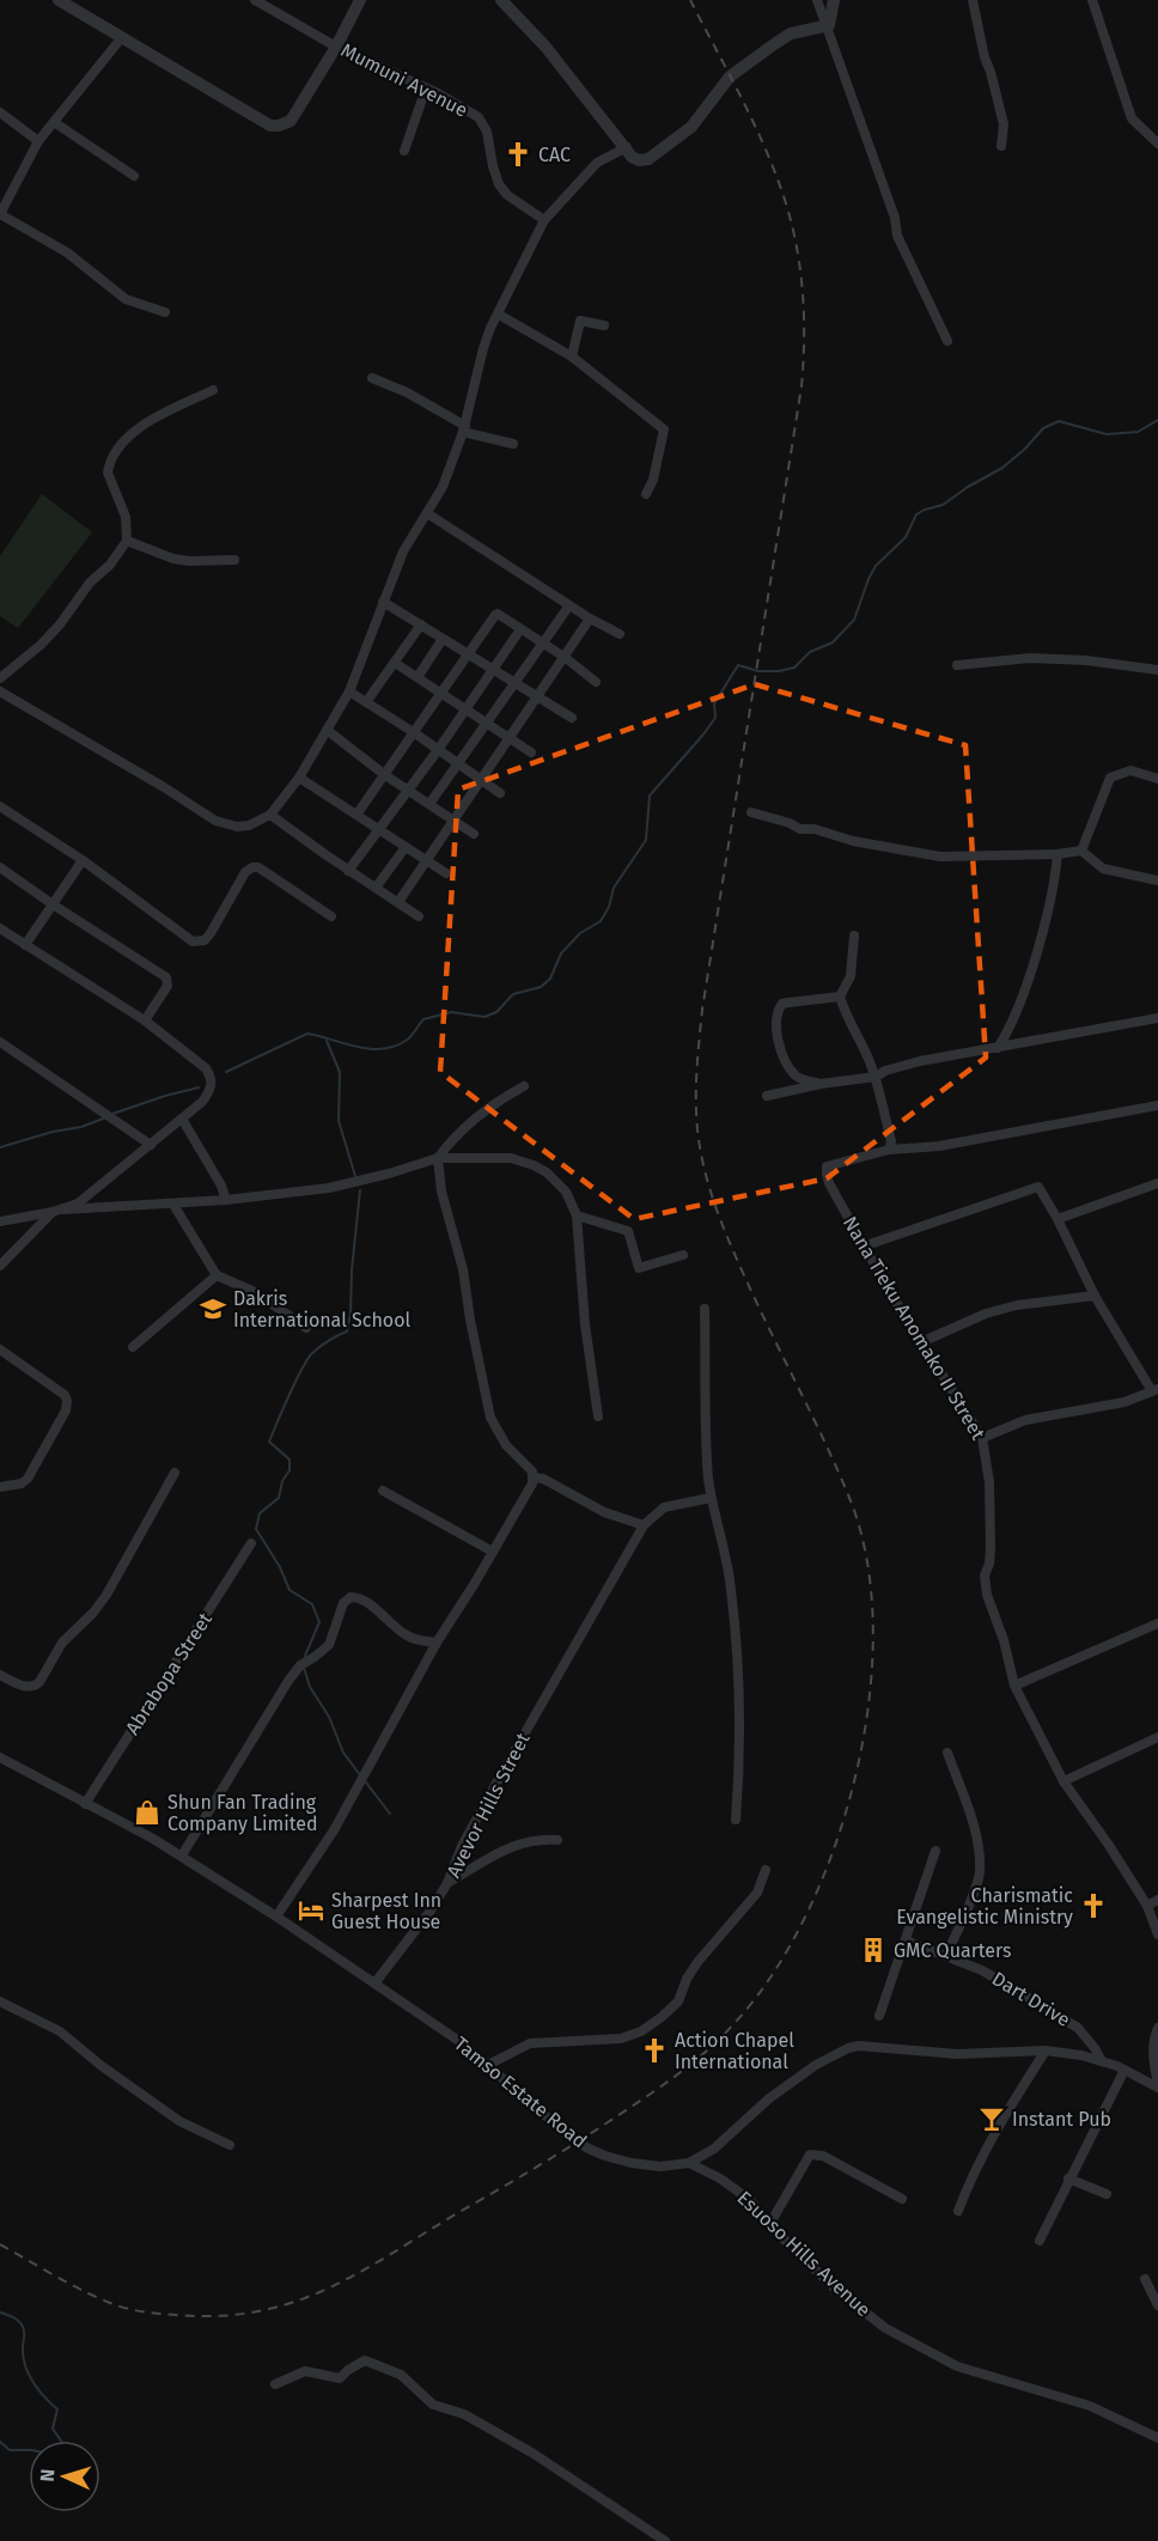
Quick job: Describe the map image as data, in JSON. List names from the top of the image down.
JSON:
{
  "streets": {
    "street": [
      "Mumuni Avenue",
      "Nana Tieku Anomako II Street",
      "Abrabopa Street",
      "Avevor Hills Street",
      "Dart Drive",
      "Tamso Estate Road",
      "Esuoso Hills Avenue"
    ]
  },
  "crossings": [
    ["Abrabopa Street", "Tamso Estate Road"],
    ["Avevor Hills Street", "Tamso Estate Road"],
    ["Dart Drive", "Tamso Estate Road"],
    ["Tamso Estate Road", "Esuoso Hills Avenue"]
  ],
  "places": {
    "church": ["CAC", "Charismatic Evangelistic Ministry", "Action Chapel International"],
    "school or university": ["Dakris International School"],
    "shop": ["Shun Fan Trading Company Limited"],
    "hotel": ["Sharpest Inn Guest House"],
    "building": ["GMC Quarters"],
    "bar": ["Instant Pub"]
  },
  "north": "left"
}
